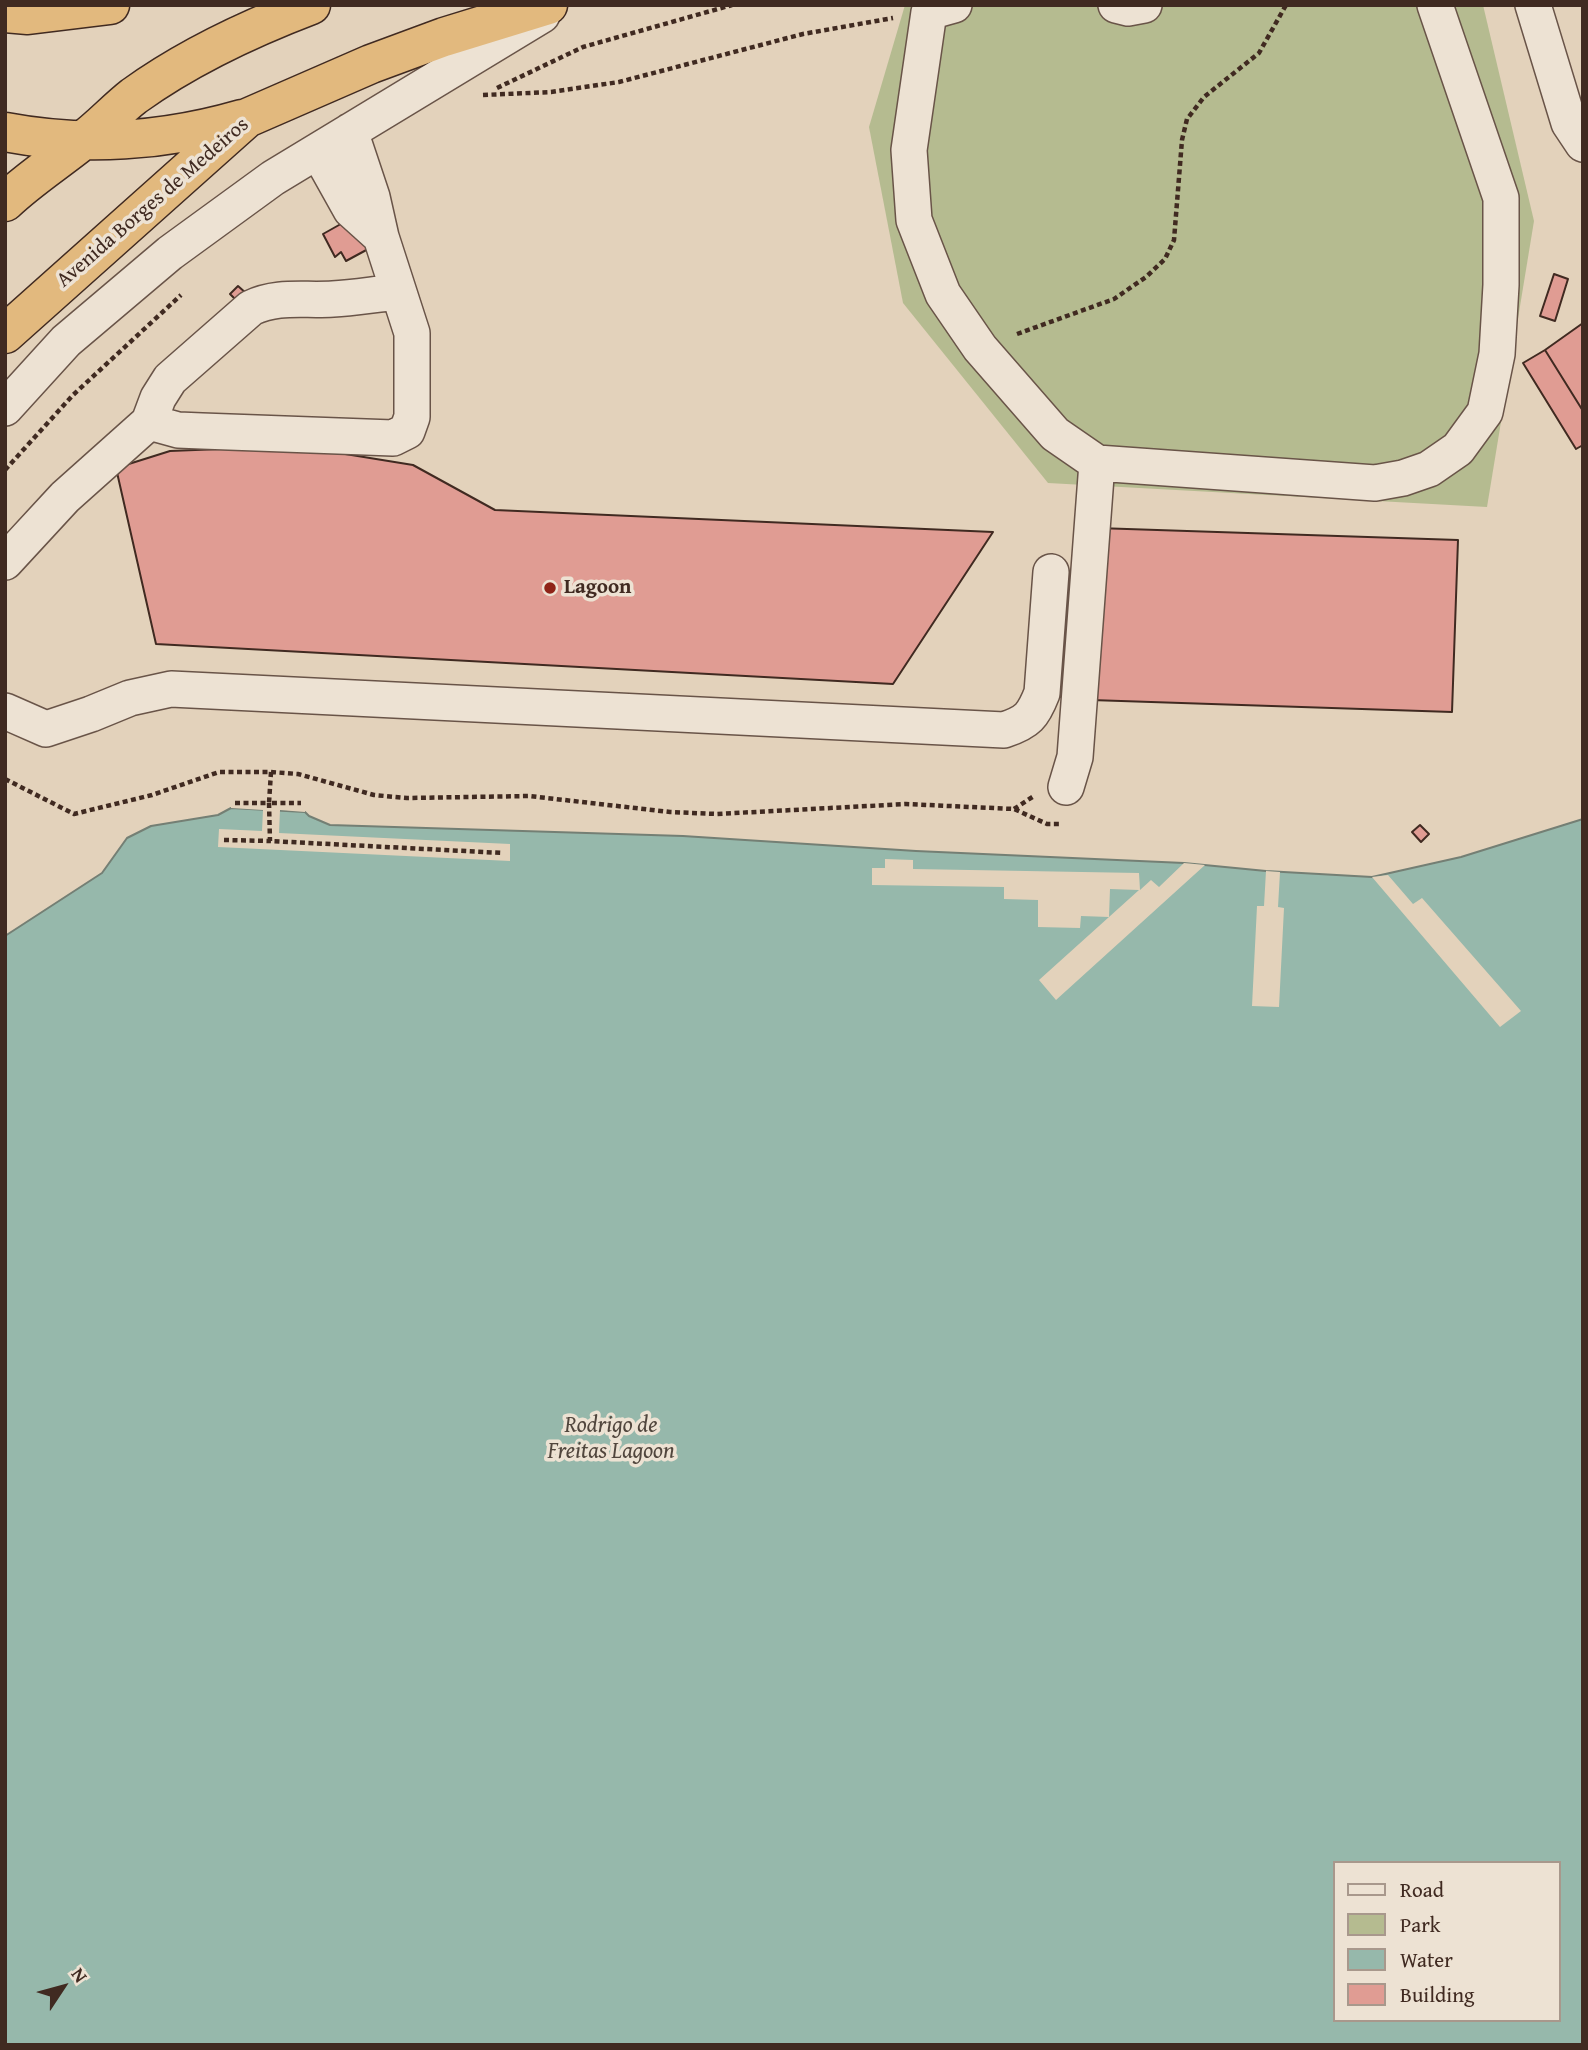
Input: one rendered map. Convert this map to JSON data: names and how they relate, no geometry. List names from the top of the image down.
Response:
{
  "streets": {
    "highway": ["Avenida Borges de Medeiros"]
  },
  "water": ["Rodrigo de Freitas Lagoon"],
  "places": ["Lagoon"],
  "legend": [
    "Road",
    "Park",
    "Water",
    "Building"
  ],
  "north": "top right"
}
